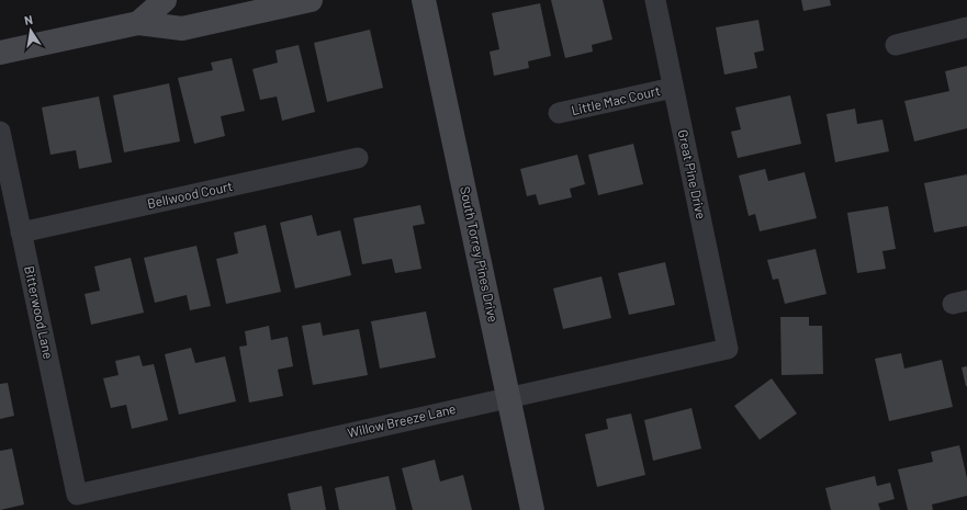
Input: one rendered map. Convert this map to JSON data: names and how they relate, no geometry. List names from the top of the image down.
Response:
{
  "streets": {
    "main road": ["South Torrey Pines Drive"],
    "street": [
      "Little Mac Court",
      "Great Pine Drive",
      "Bellwood Court",
      "Bitterwood Lane",
      "Willow Breeze Lane"
    ]
  },
  "crossings": [
    ["Little Mac Court", "Great Pine Drive"],
    ["Great Pine Drive", "Willow Breeze Lane"],
    ["Bellwood Court", "Bitterwood Lane"],
    ["South Torrey Pines Drive", "Willow Breeze Lane"],
    ["Bitterwood Lane", "Willow Breeze Lane"]
  ],
  "north": "top"
}
